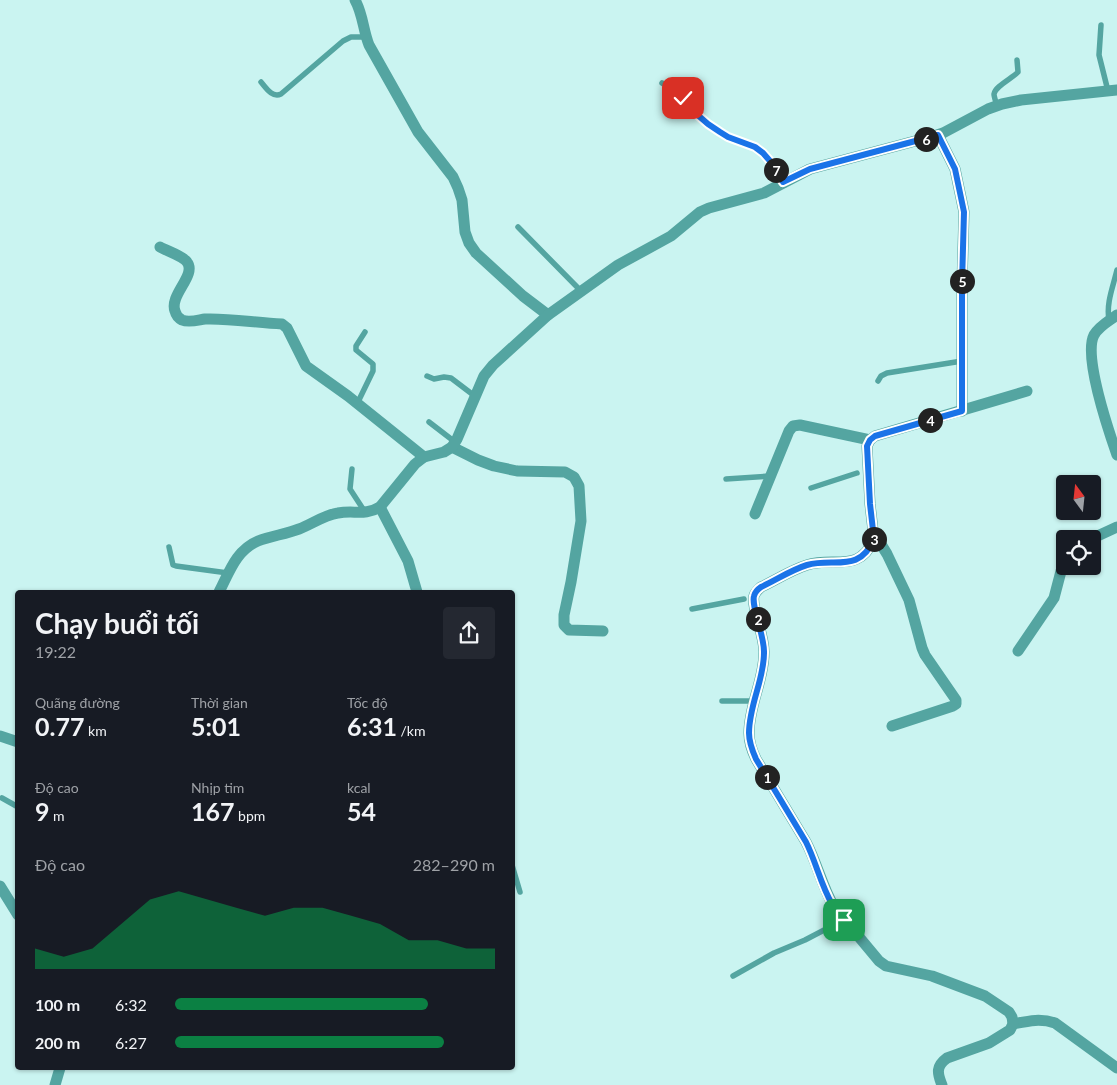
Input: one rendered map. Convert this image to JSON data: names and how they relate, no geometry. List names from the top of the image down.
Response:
{
  "north": "top",
  "page": {
    "pins": [
      "6",
      "7",
      "5",
      "4",
      "3",
      "2",
      "1"
    ],
    "heading": ["Chạy buổi tối", "19:22"],
    "stats": [
      ["Quãng đường", "0.77 km"],
      ["Thời gian", "5:01"],
      ["Tốc độ", "6:31 /km"],
      ["Độ cao", "9 m"],
      ["Nhịp tim", "167 bpm"],
      ["kcal", "54"]
    ],
    "chart": ["Độ cao", "282–290 m"],
    "list": [
      {
        "name": "100 m",
        "note": "6:32"
      },
      {
        "name": "200 m",
        "note": "6:27"
      }
    ]
  }
}
